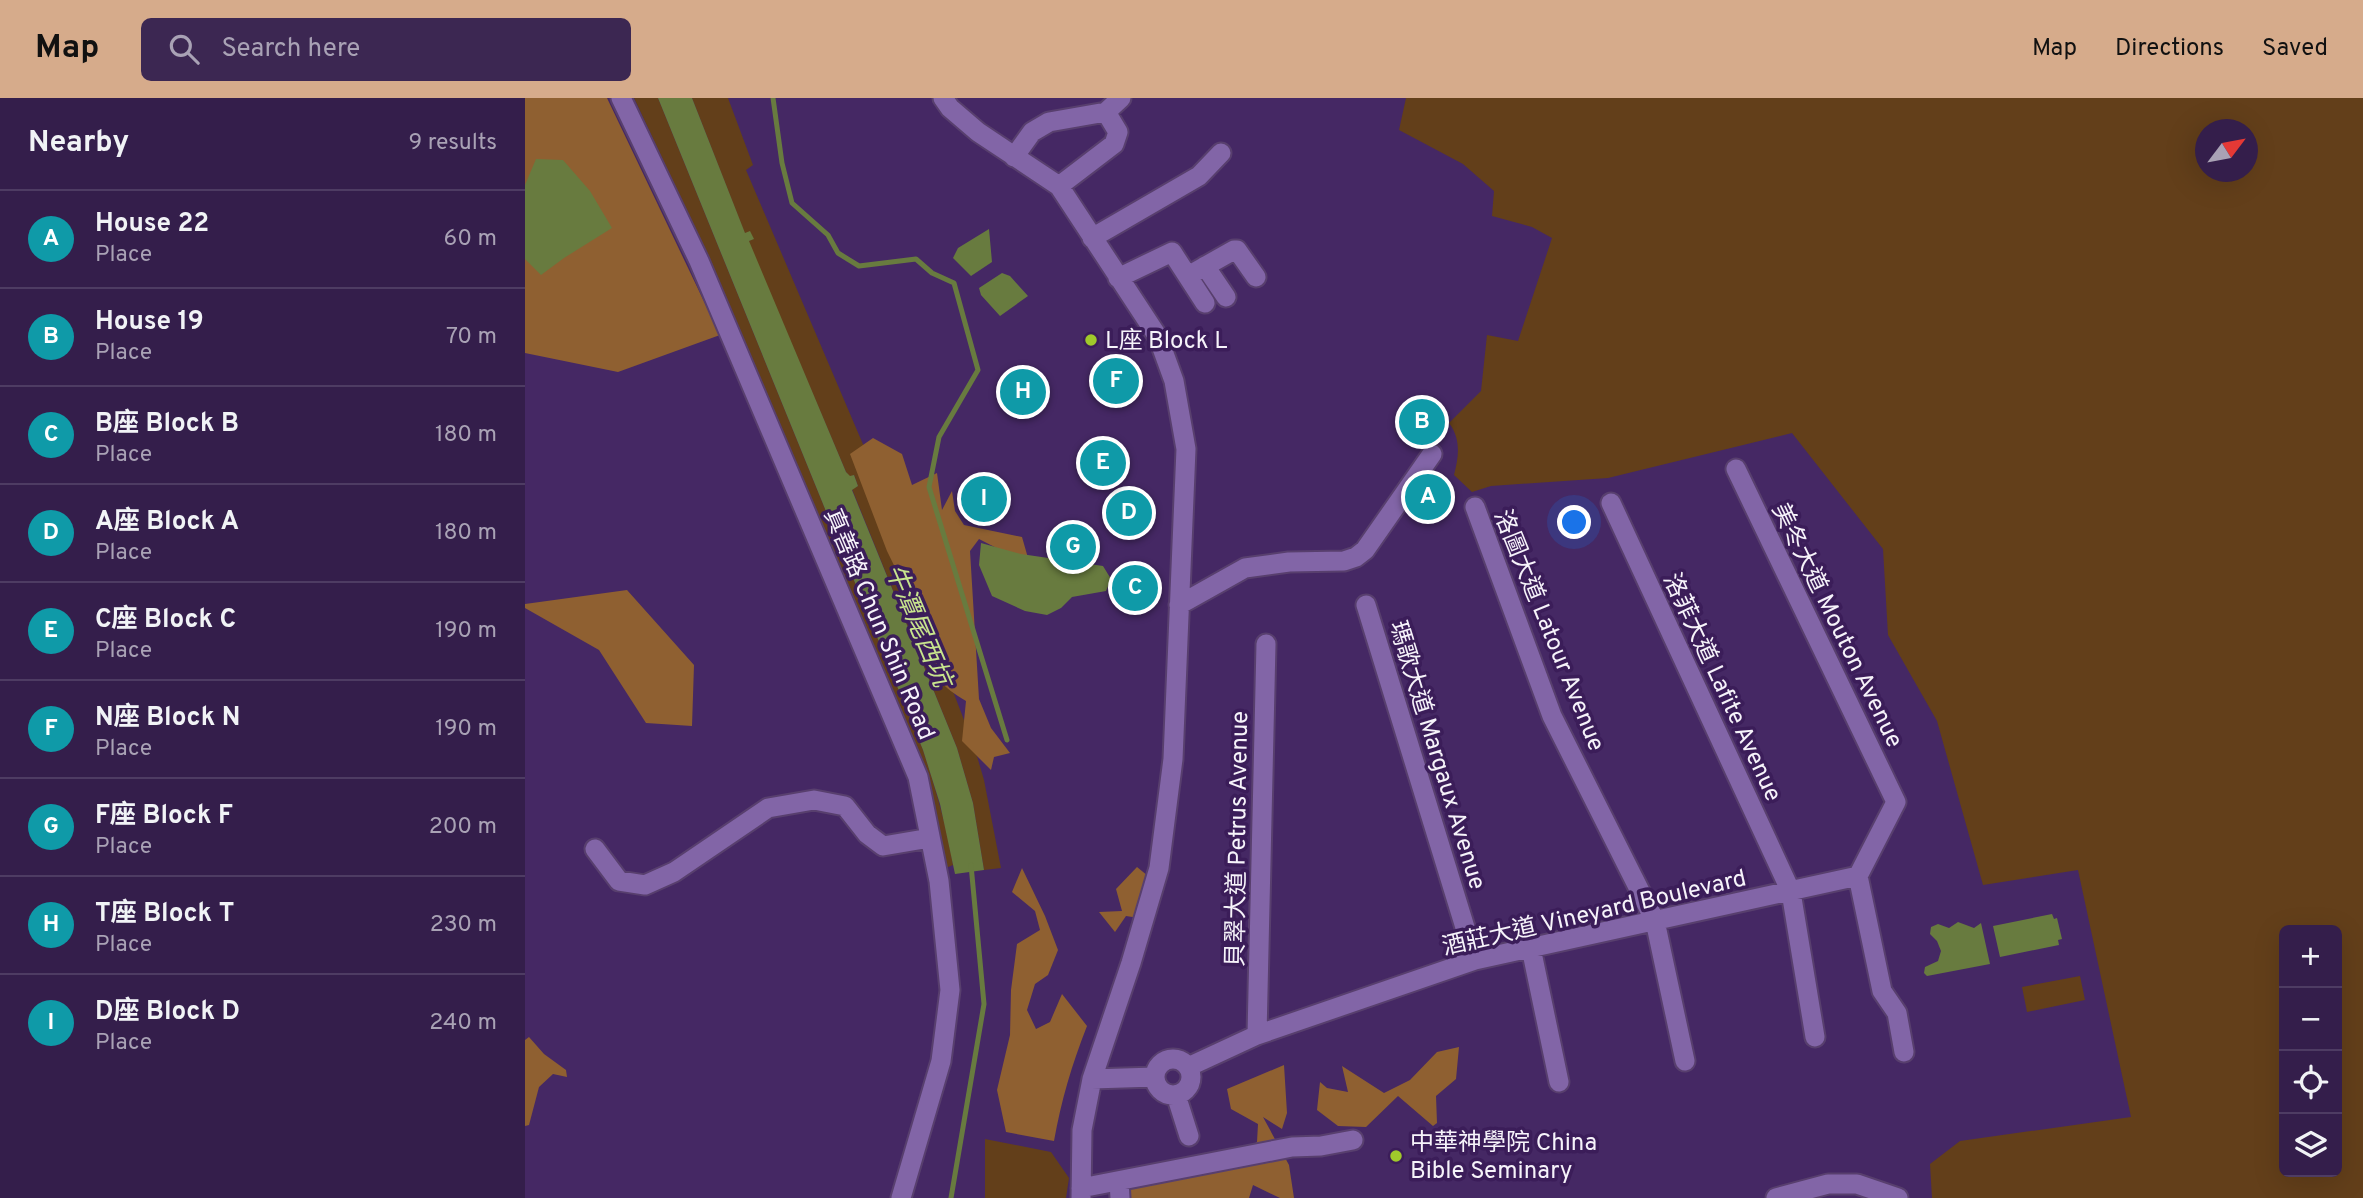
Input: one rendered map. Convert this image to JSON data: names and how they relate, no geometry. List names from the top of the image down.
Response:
{
  "streets": {
    "street": [
      "真善路 Chun Shin Road",
      "美冬大道 Mouton Avenue",
      "洛圖大道 Latour Avenue",
      "洛菲大道 Lafite Avenue",
      "瑪歌大道 Margaux Avenue",
      "貝翠大道 Petrus Avenue",
      "酒莊大道 Vineyard Boulevard"
    ]
  },
  "crossings": [
    ["美冬大道 Mouton Avenue", "酒莊大道 Vineyard Boulevard"],
    ["洛圖大道 Latour Avenue", "酒莊大道 Vineyard Boulevard"],
    ["洛菲大道 Lafite Avenue", "酒莊大道 Vineyard Boulevard"],
    ["瑪歌大道 Margaux Avenue", "酒莊大道 Vineyard Boulevard"],
    ["貝翠大道 Petrus Avenue", "酒莊大道 Vineyard Boulevard"]
  ],
  "water": ["牛潭尾西坑"],
  "places": ["L座 Block L", "中華神學院 China Bible Seminary"],
  "north": "top right",
  "page": {
    "header": "Map",
    "search": "Search here",
    "nav": ["Map", "Directions", "Saved"],
    "heading": ["Nearby", "9 results"],
    "list": [
      {
        "mark": "A",
        "name": "House 22",
        "note": "Place",
        "value": "60 m"
      },
      {
        "mark": "B",
        "name": "House 19",
        "note": "Place",
        "value": "70 m"
      },
      {
        "mark": "C",
        "name": "B座 Block B",
        "note": "Place",
        "value": "180 m"
      },
      {
        "mark": "D",
        "name": "A座 Block A",
        "note": "Place",
        "value": "180 m"
      },
      {
        "mark": "E",
        "name": "C座 Block C",
        "note": "Place",
        "value": "190 m"
      },
      {
        "mark": "F",
        "name": "N座 Block N",
        "note": "Place",
        "value": "190 m"
      },
      {
        "mark": "G",
        "name": "F座 Block F",
        "note": "Place",
        "value": "200 m"
      },
      {
        "mark": "H",
        "name": "T座 Block T",
        "note": "Place",
        "value": "230 m"
      },
      {
        "mark": "I",
        "name": "D座 Block D",
        "note": "Place",
        "value": "240 m"
      }
    ],
    "pins": [
      "F",
      "H",
      "B",
      "E",
      "A",
      "I",
      "D",
      "G",
      "C"
    ],
    "map_buttons": ["+", "−"]
  }
}
